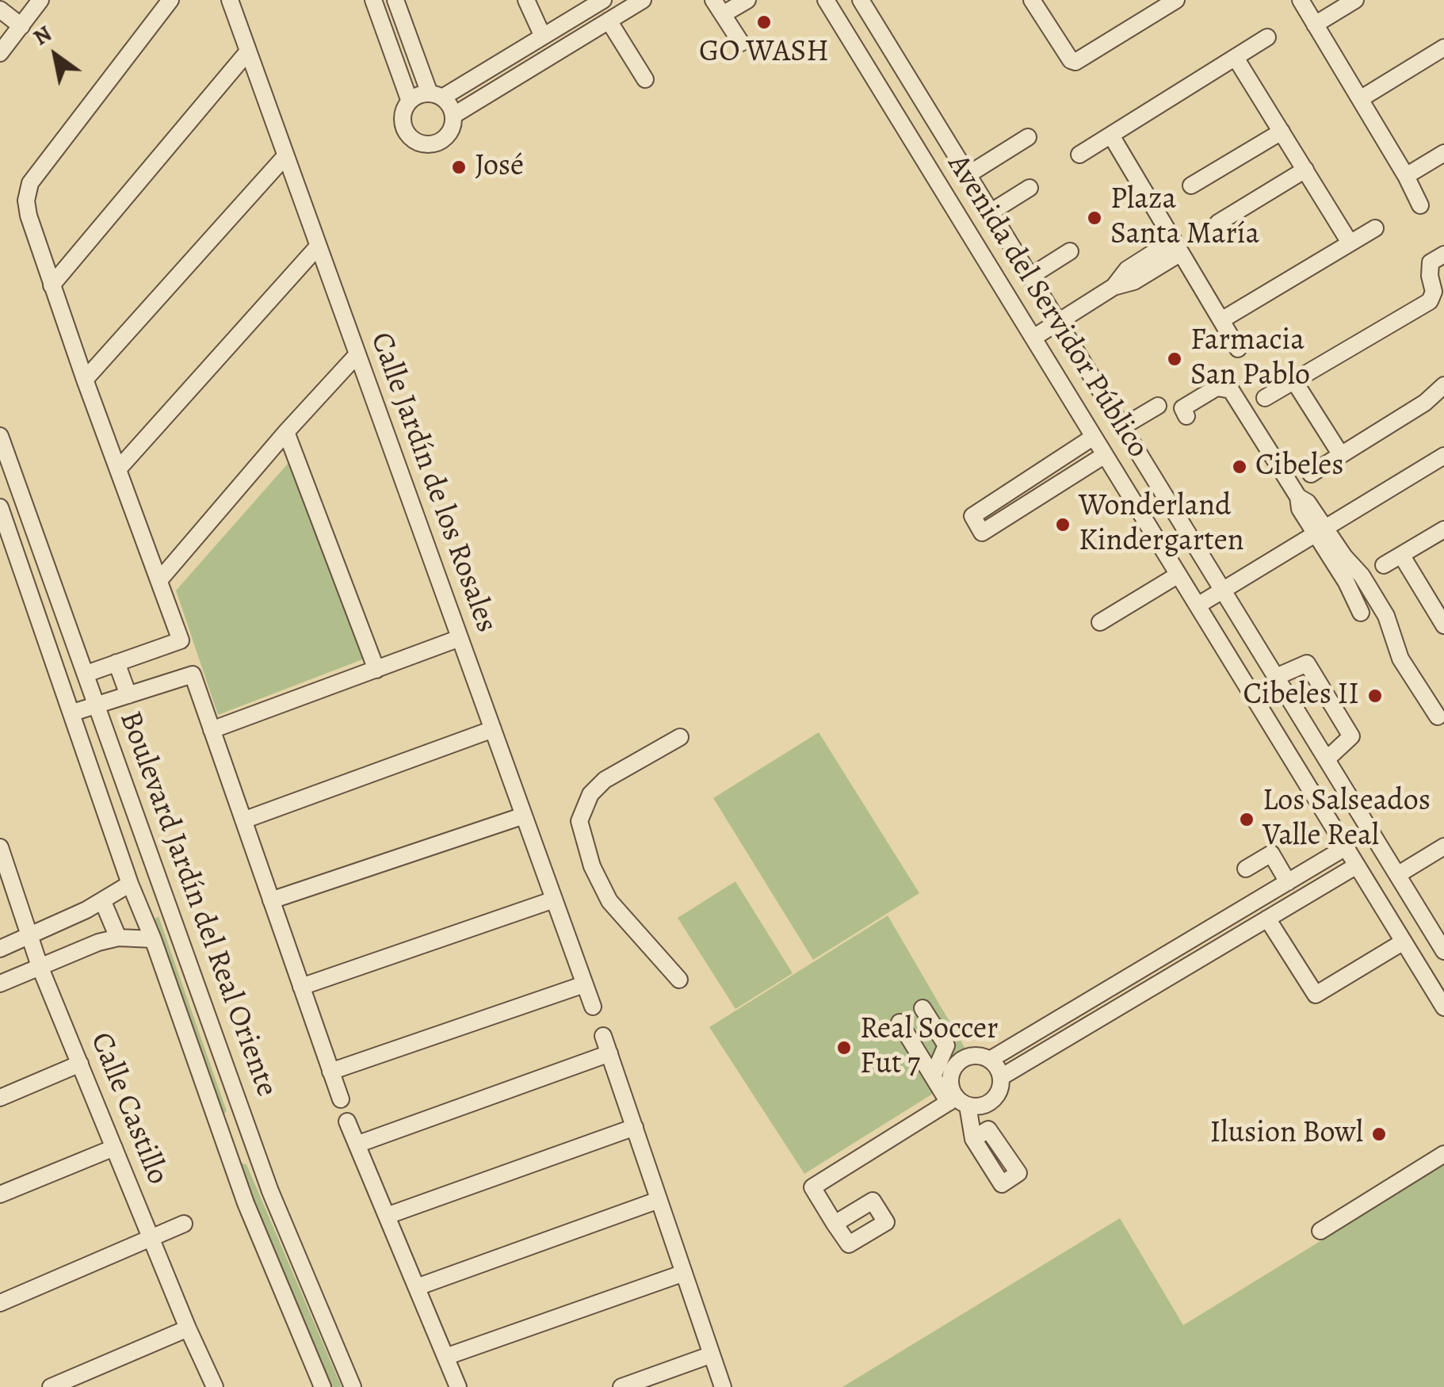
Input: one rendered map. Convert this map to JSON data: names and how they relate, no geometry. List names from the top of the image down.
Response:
{
  "streets": {
    "street": [
      "Avenida del Servidor Público",
      "Calle Jardín de los Rosales",
      "Boulevard Jardín del Real Oriente",
      "Calle Castillo"
    ]
  },
  "places": [
    "GO WASH",
    "José",
    "Plaza Santa María",
    "Farmacia San Pablo",
    "Cibeles",
    "Wonderland Kindergarten",
    "Cibeles II",
    "Los Salseados Valle Real",
    "Real Soccer Fut 7",
    "Ilusion Bowl"
  ],
  "north": "top left"
}
